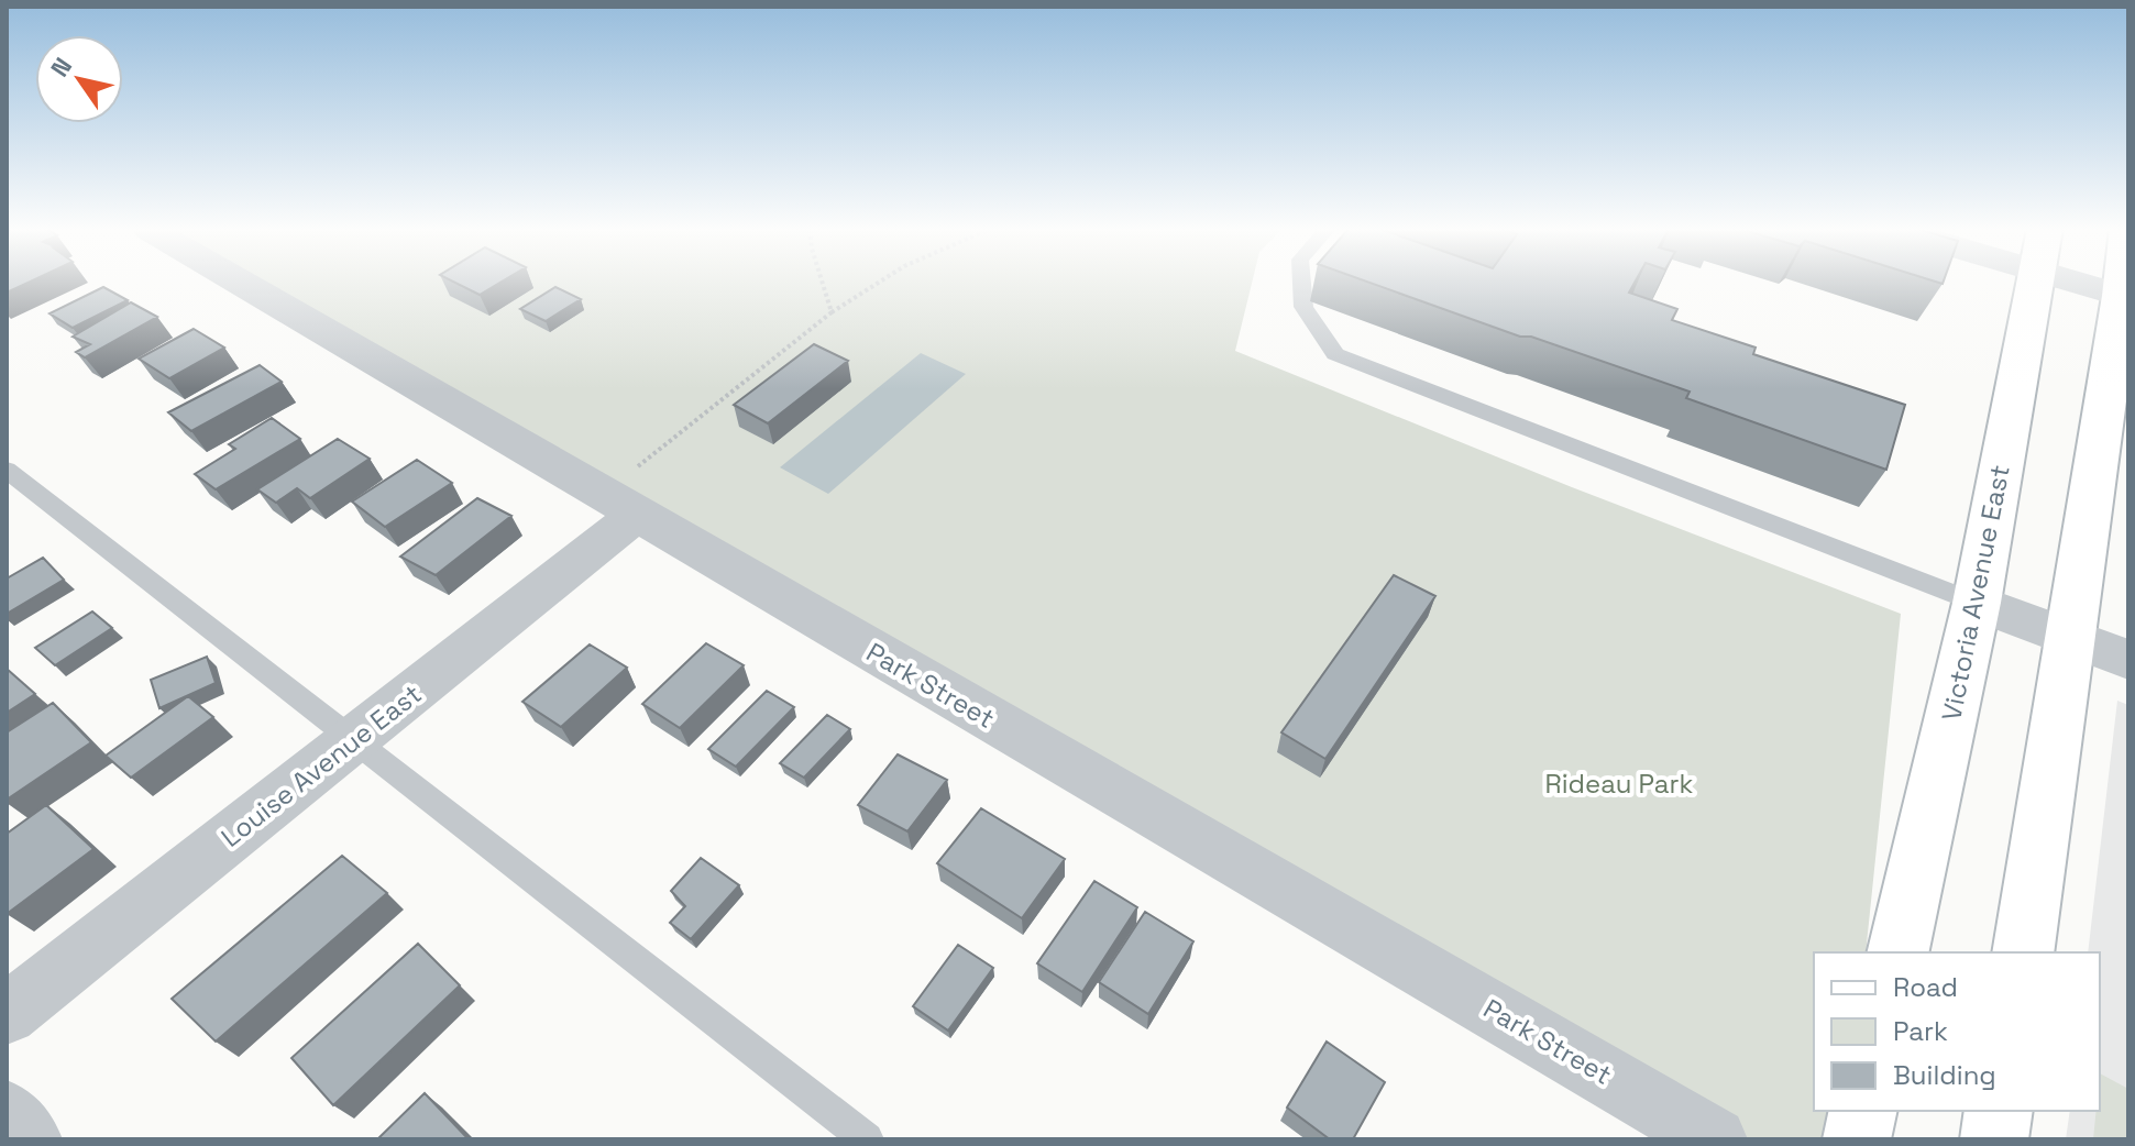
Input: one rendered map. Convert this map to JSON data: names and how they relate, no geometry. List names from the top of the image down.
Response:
{
  "streets": {
    "main road": ["Victoria Avenue East"],
    "street": ["Park Street", "Louise Avenue East"]
  },
  "crossings": [
    ["Park Street", "Louise Avenue East"]
  ],
  "parks": ["Rideau Park"],
  "legend": ["Road", "Park", "Building"],
  "north": "top left"
}
